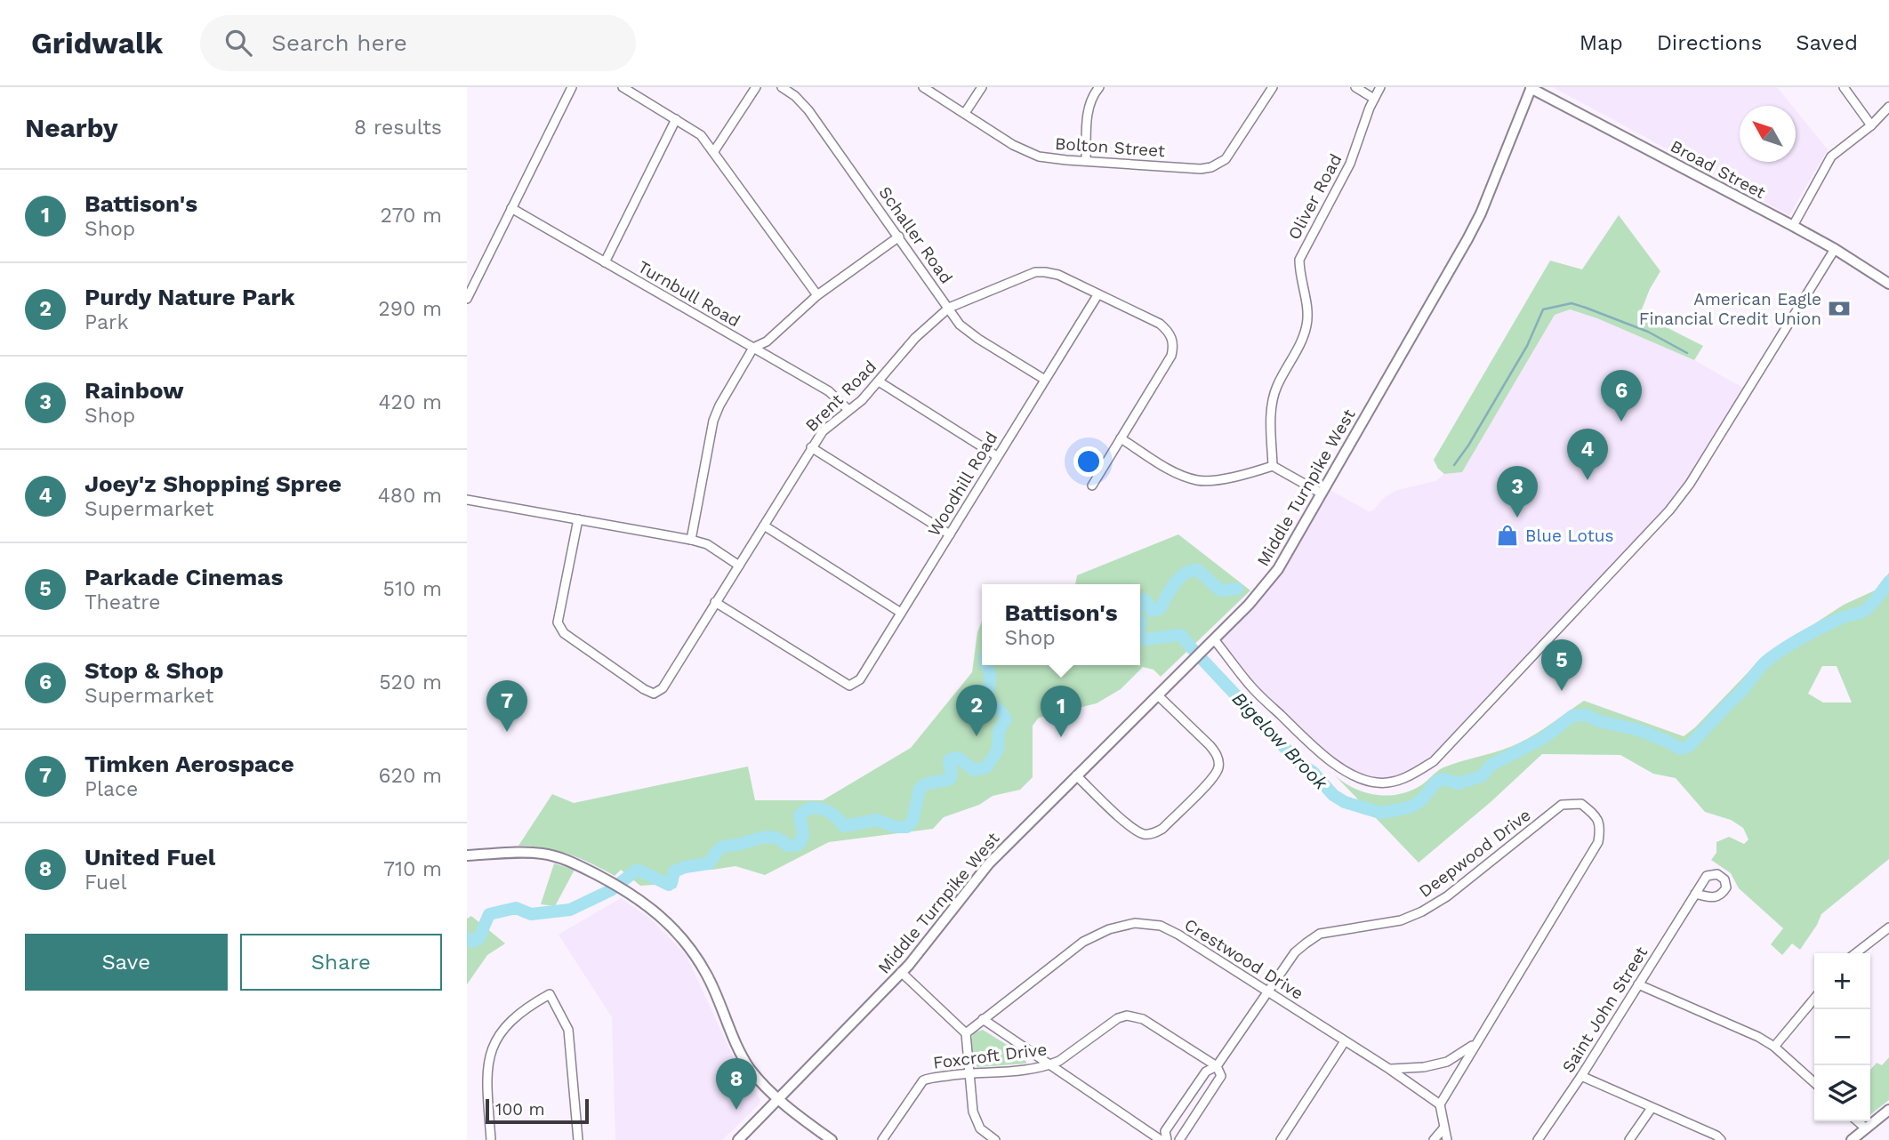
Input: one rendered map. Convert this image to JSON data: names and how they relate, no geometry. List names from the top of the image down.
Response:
{
  "streets": {
    "main road": ["Broad Street", "Middle Turnpike West"],
    "street": [
      "Bolton Street",
      "Oliver Road",
      "Schaller Road",
      "Turnbull Road",
      "Brent Road",
      "Woodhill Road",
      "Deepwood Drive",
      "Crestwood Drive",
      "Saint John Street",
      "Foxcroft Drive"
    ]
  },
  "crossings": [
    ["Broad Street", "Middle Turnpike West"],
    ["Schaller Road", "Brent Road"],
    ["Schaller Road", "Woodhill Road"],
    ["Turnbull Road", "Brent Road"],
    ["Brent Road", "Woodhill Road"],
    ["Deepwood Drive", "Crestwood Drive"],
    ["Deepwood Drive", "Foxcroft Drive"]
  ],
  "water": ["Bigelow Brook"],
  "places": {
    "bank": ["American Eagle Financial Credit Union"],
    "shop": ["Blue Lotus"]
  },
  "scale_bar": "100 m",
  "north": "top left",
  "page": {
    "header": "Gridwalk",
    "search": "Search here",
    "nav": ["Map", "Directions", "Saved"],
    "heading": ["Nearby", "8 results"],
    "list": [
      {
        "mark": "1",
        "name": "Battison's",
        "note": "Shop",
        "value": "270 m"
      },
      {
        "mark": "2",
        "name": "Purdy Nature Park",
        "note": "Park",
        "value": "290 m"
      },
      {
        "mark": "3",
        "name": "Rainbow",
        "note": "Shop",
        "value": "420 m"
      },
      {
        "mark": "4",
        "name": "Joey'z Shopping Spree",
        "note": "Supermarket",
        "value": "480 m"
      },
      {
        "mark": "5",
        "name": "Parkade Cinemas",
        "note": "Theatre",
        "value": "510 m"
      },
      {
        "mark": "6",
        "name": "Stop & Shop",
        "note": "Supermarket",
        "value": "520 m"
      },
      {
        "mark": "7",
        "name": "Timken Aerospace",
        "note": "Place",
        "value": "620 m"
      },
      {
        "mark": "8",
        "name": "United Fuel",
        "note": "Fuel",
        "value": "710 m"
      }
    ],
    "pins": [
      "6",
      "4",
      "3",
      "5",
      "7",
      "2",
      "1",
      "8"
    ],
    "popup": ["Battison's", "Shop"],
    "buttons": ["Save", "Share"],
    "map_buttons": ["+", "−"],
    "scale": "100 m"
  }
}
